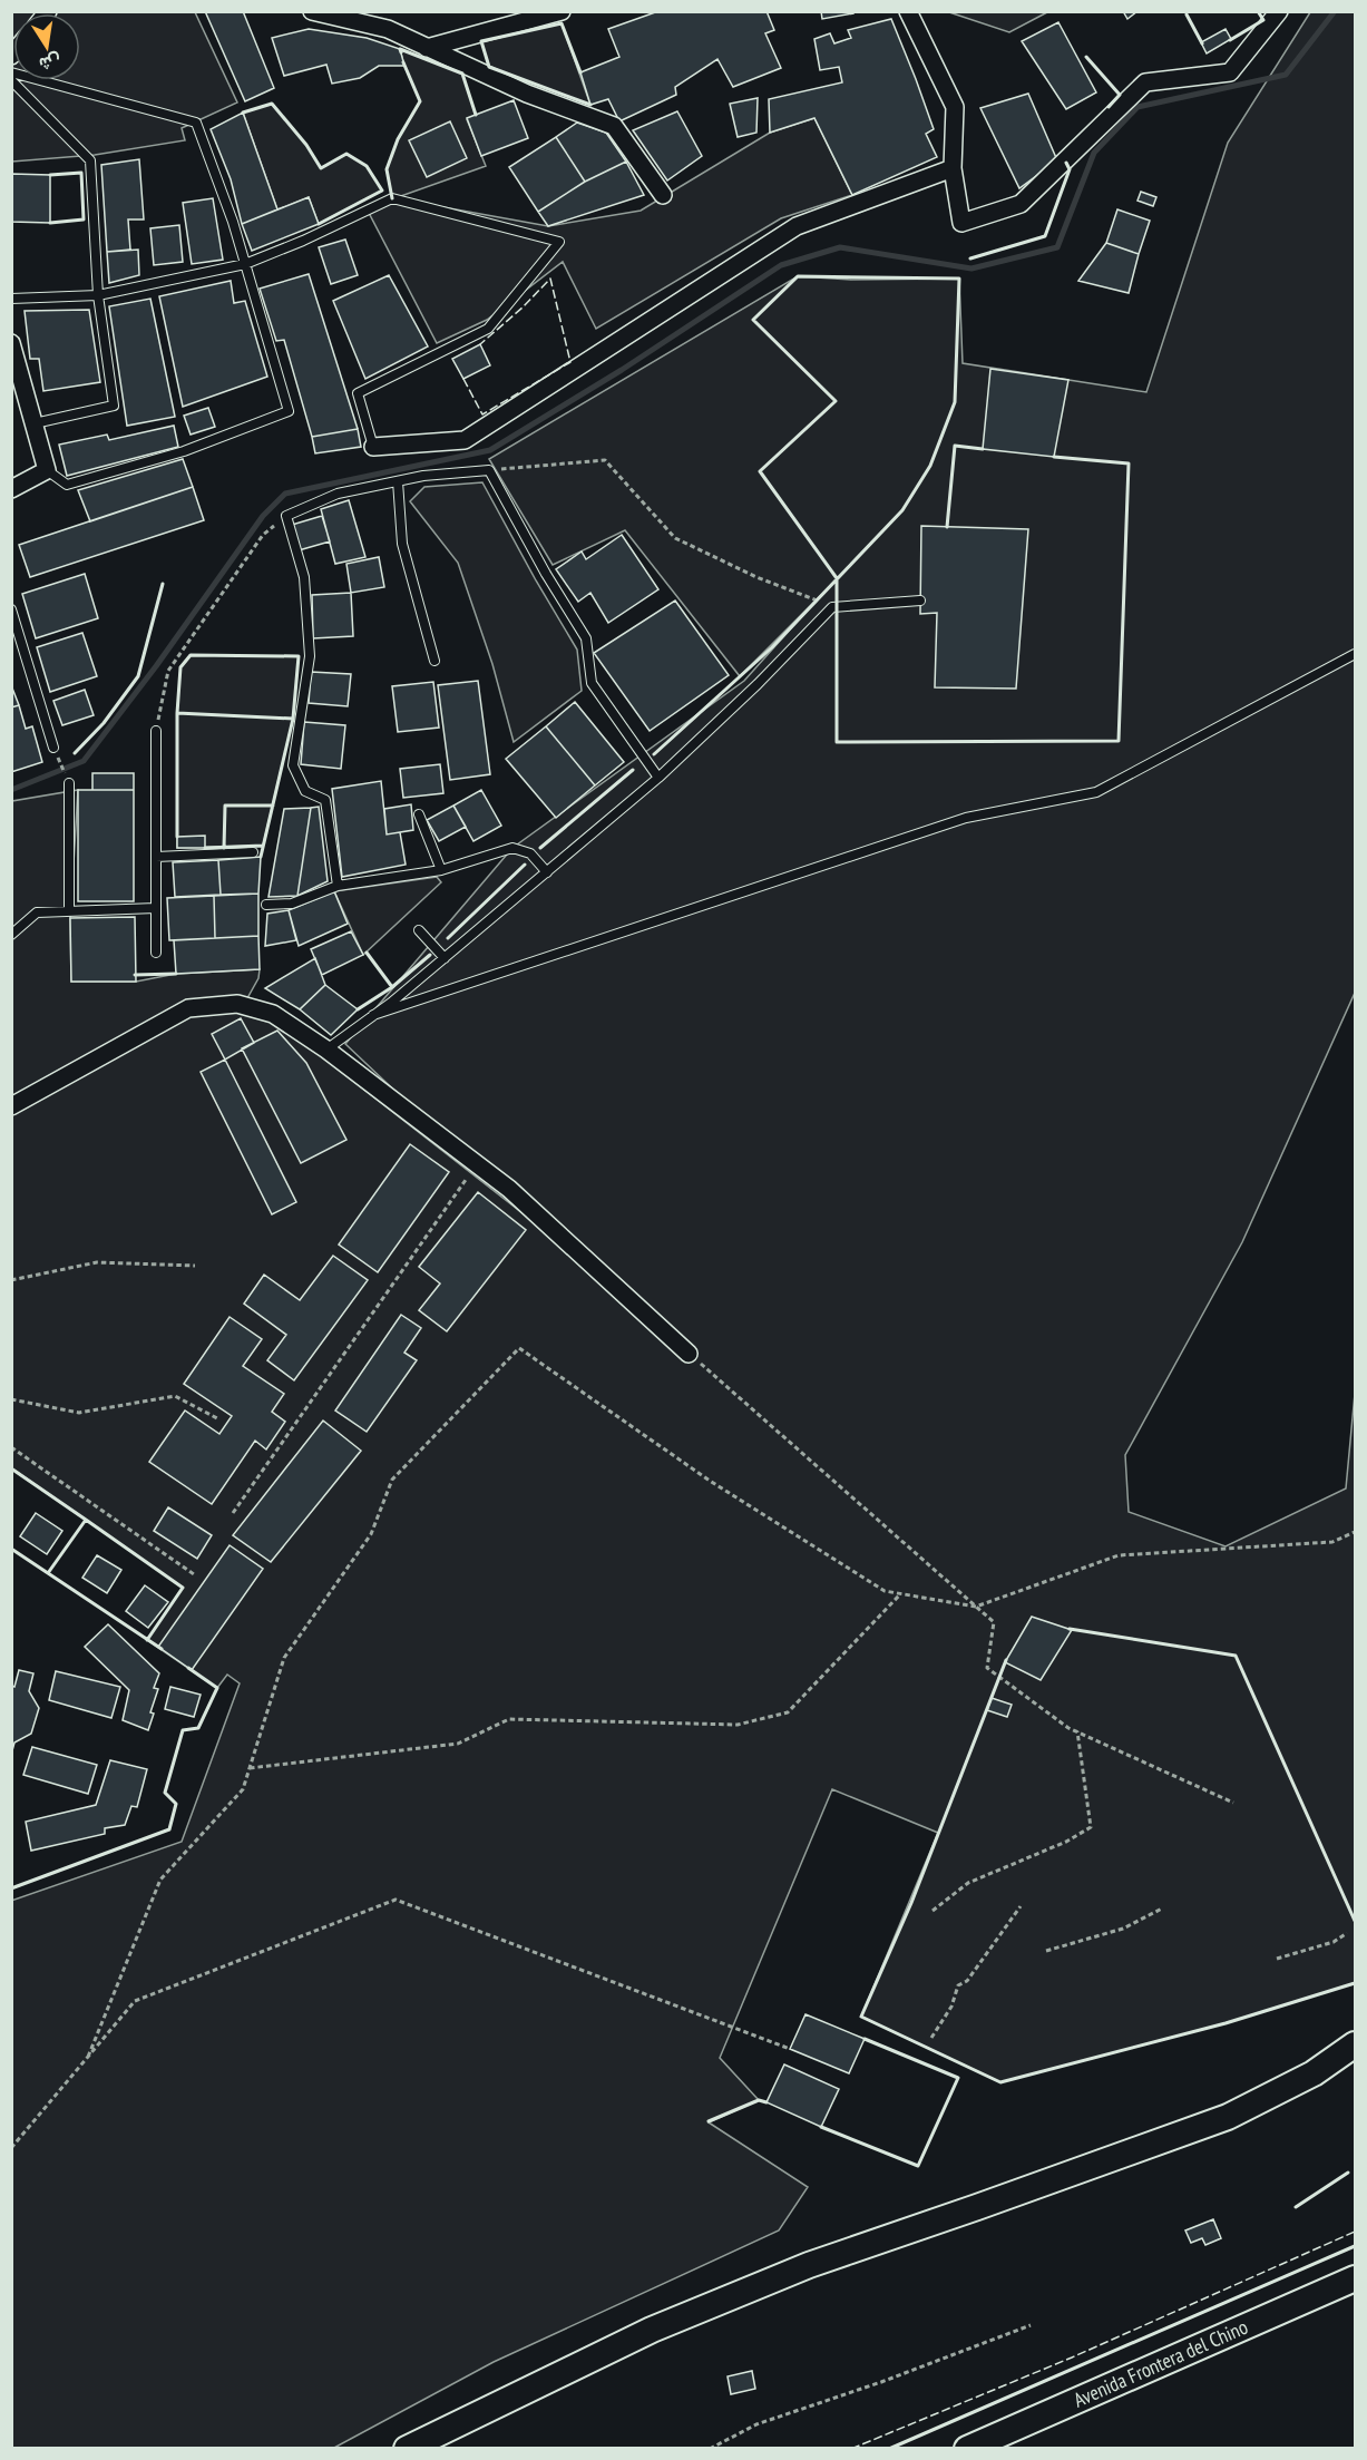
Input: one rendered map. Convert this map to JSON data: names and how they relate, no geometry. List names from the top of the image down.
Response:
{
  "streets": {
    "street": ["Avenida Frontera del Chino"]
  },
  "north": "bottom"
}
